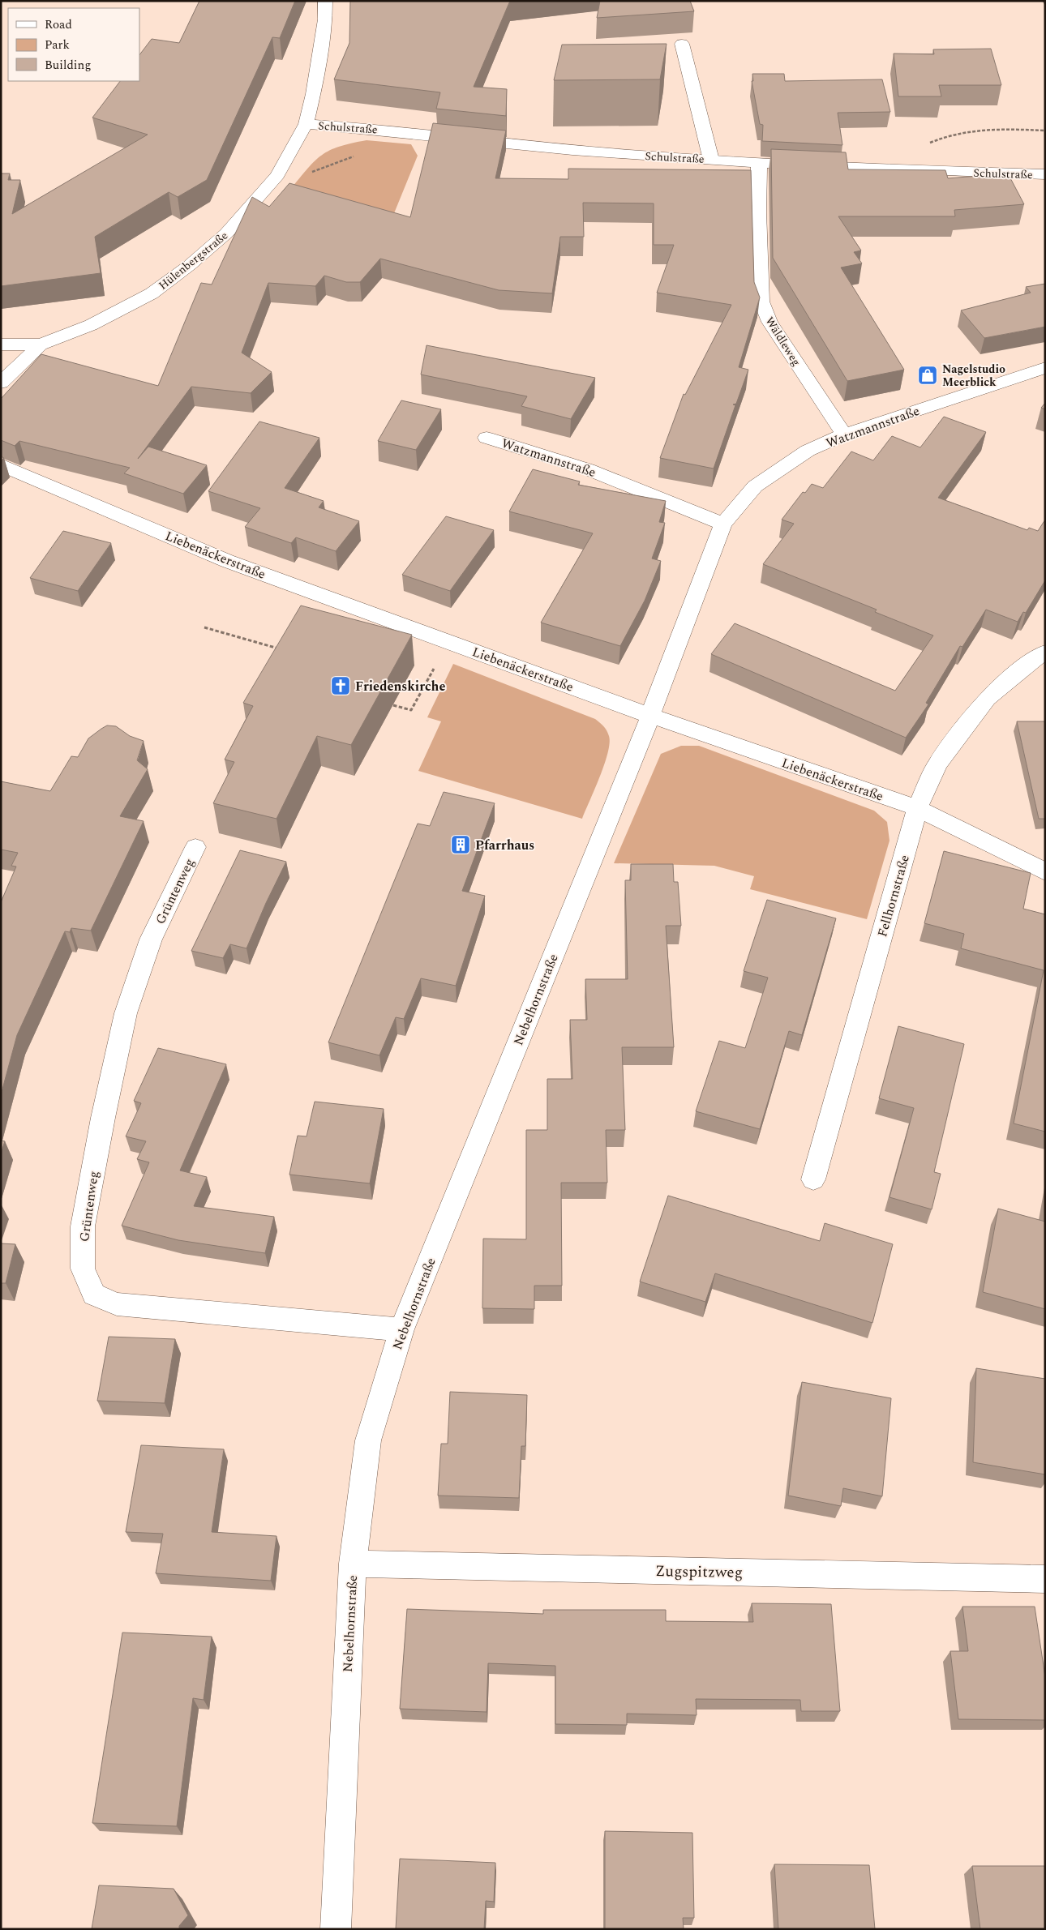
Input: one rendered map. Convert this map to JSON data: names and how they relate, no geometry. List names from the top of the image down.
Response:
{
  "streets": {
    "street": [
      "Schulstraße",
      "Hülenbergstraße",
      "Wäldleweg",
      "Watzmannstraße",
      "Liebenäckerstraße",
      "Grüntenweg",
      "Fellhornstraße",
      "Nebelhornstraße",
      "Zugspitzweg"
    ]
  },
  "crossings": [
    ["Schulstraße", "Hülenbergstraße"],
    ["Schulstraße", "Wäldleweg"],
    ["Wäldleweg", "Watzmannstraße"],
    ["Watzmannstraße", "Liebenäckerstraße"],
    ["Watzmannstraße", "Nebelhornstraße"],
    ["Liebenäckerstraße", "Fellhornstraße"],
    ["Liebenäckerstraße", "Nebelhornstraße"],
    ["Grüntenweg", "Nebelhornstraße"],
    ["Nebelhornstraße", "Zugspitzweg"]
  ],
  "places": {
    "shop": ["Nagelstudio Meerblick"],
    "church": ["Friedenskirche"],
    "building": ["Pfarrhaus"]
  },
  "legend": ["Road", "Park", "Building"]
}
